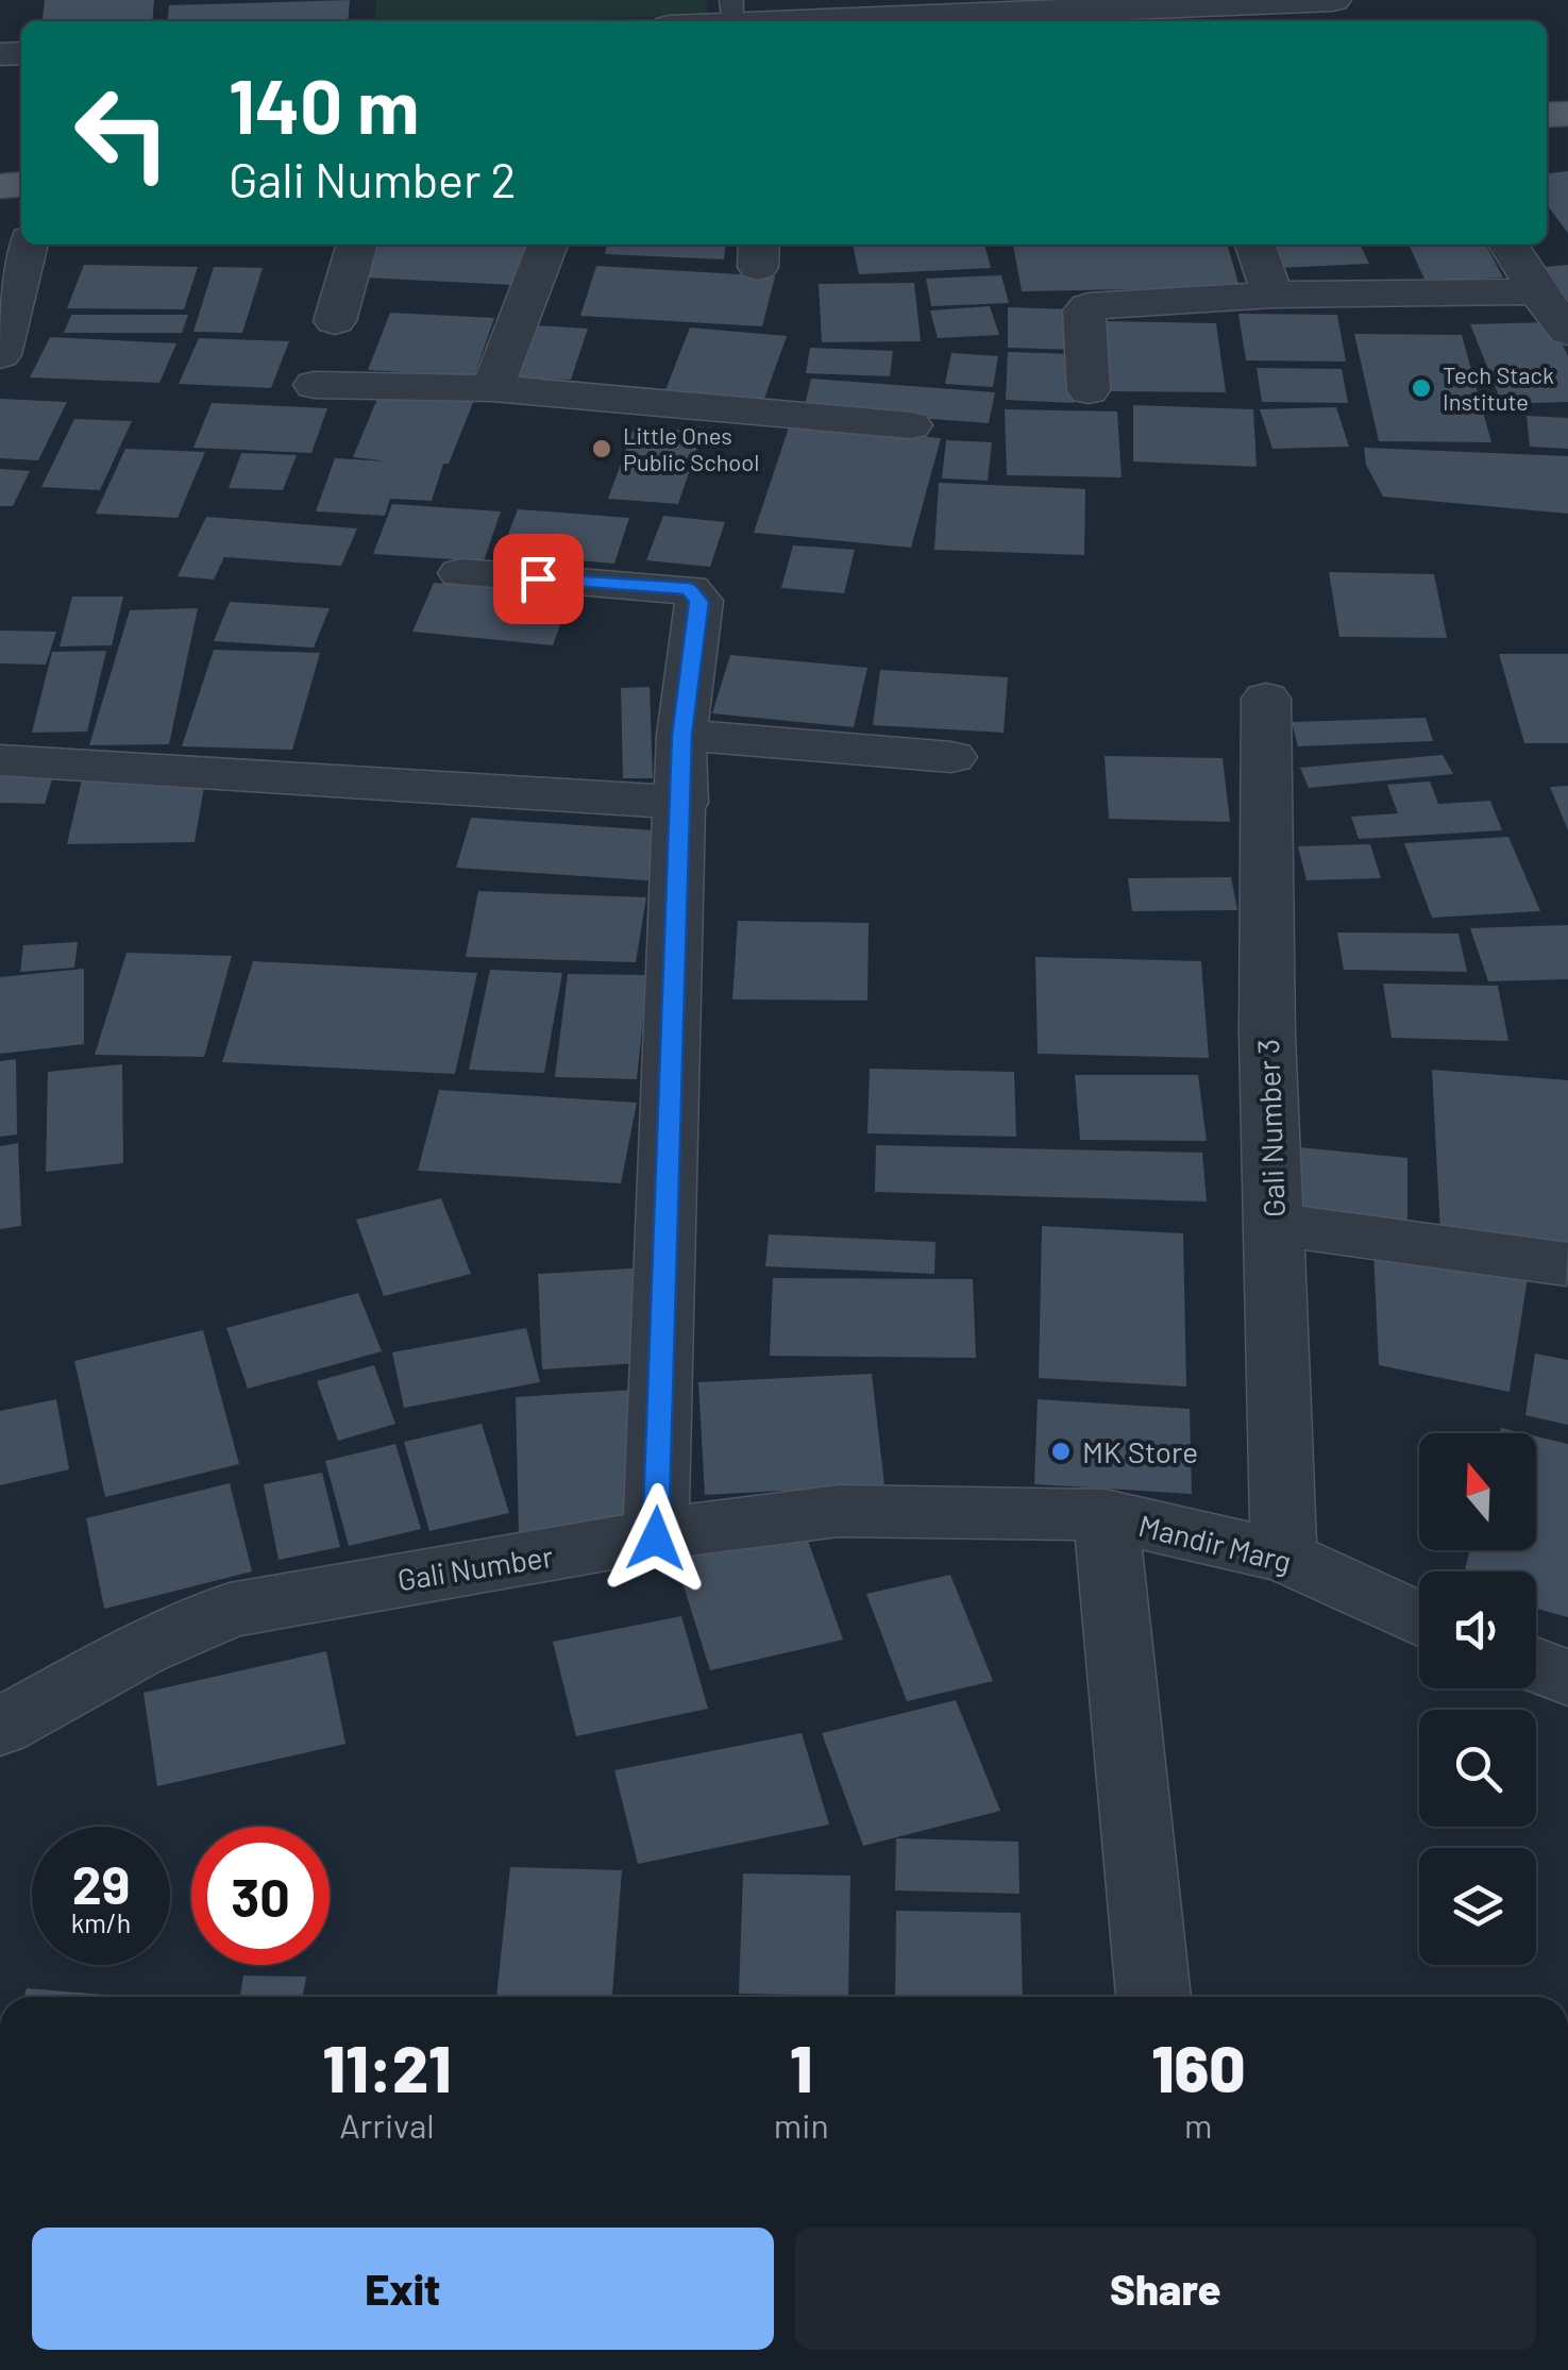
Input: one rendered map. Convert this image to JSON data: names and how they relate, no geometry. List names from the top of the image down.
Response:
{
  "streets": {
    "street": ["Gali Number 3", "Mandir Marg", "Gali Number"]
  },
  "crossings": [
    ["Gali Number 3", "Mandir Marg"],
    ["Mandir Marg", "Gali Number"]
  ],
  "places": ["Tech Stack Institute", "Little Ones Public School", "MK Store"],
  "north": "top",
  "page": {
    "turn": ["140 m", "Gali Number 2"],
    "speed": "29 km/h",
    "limit": "30",
    "eta": [
      "11:21",
      "Arrival",
      "1",
      "min",
      "160",
      "m"
    ],
    "buttons": ["Exit", "Share"]
  }
}
